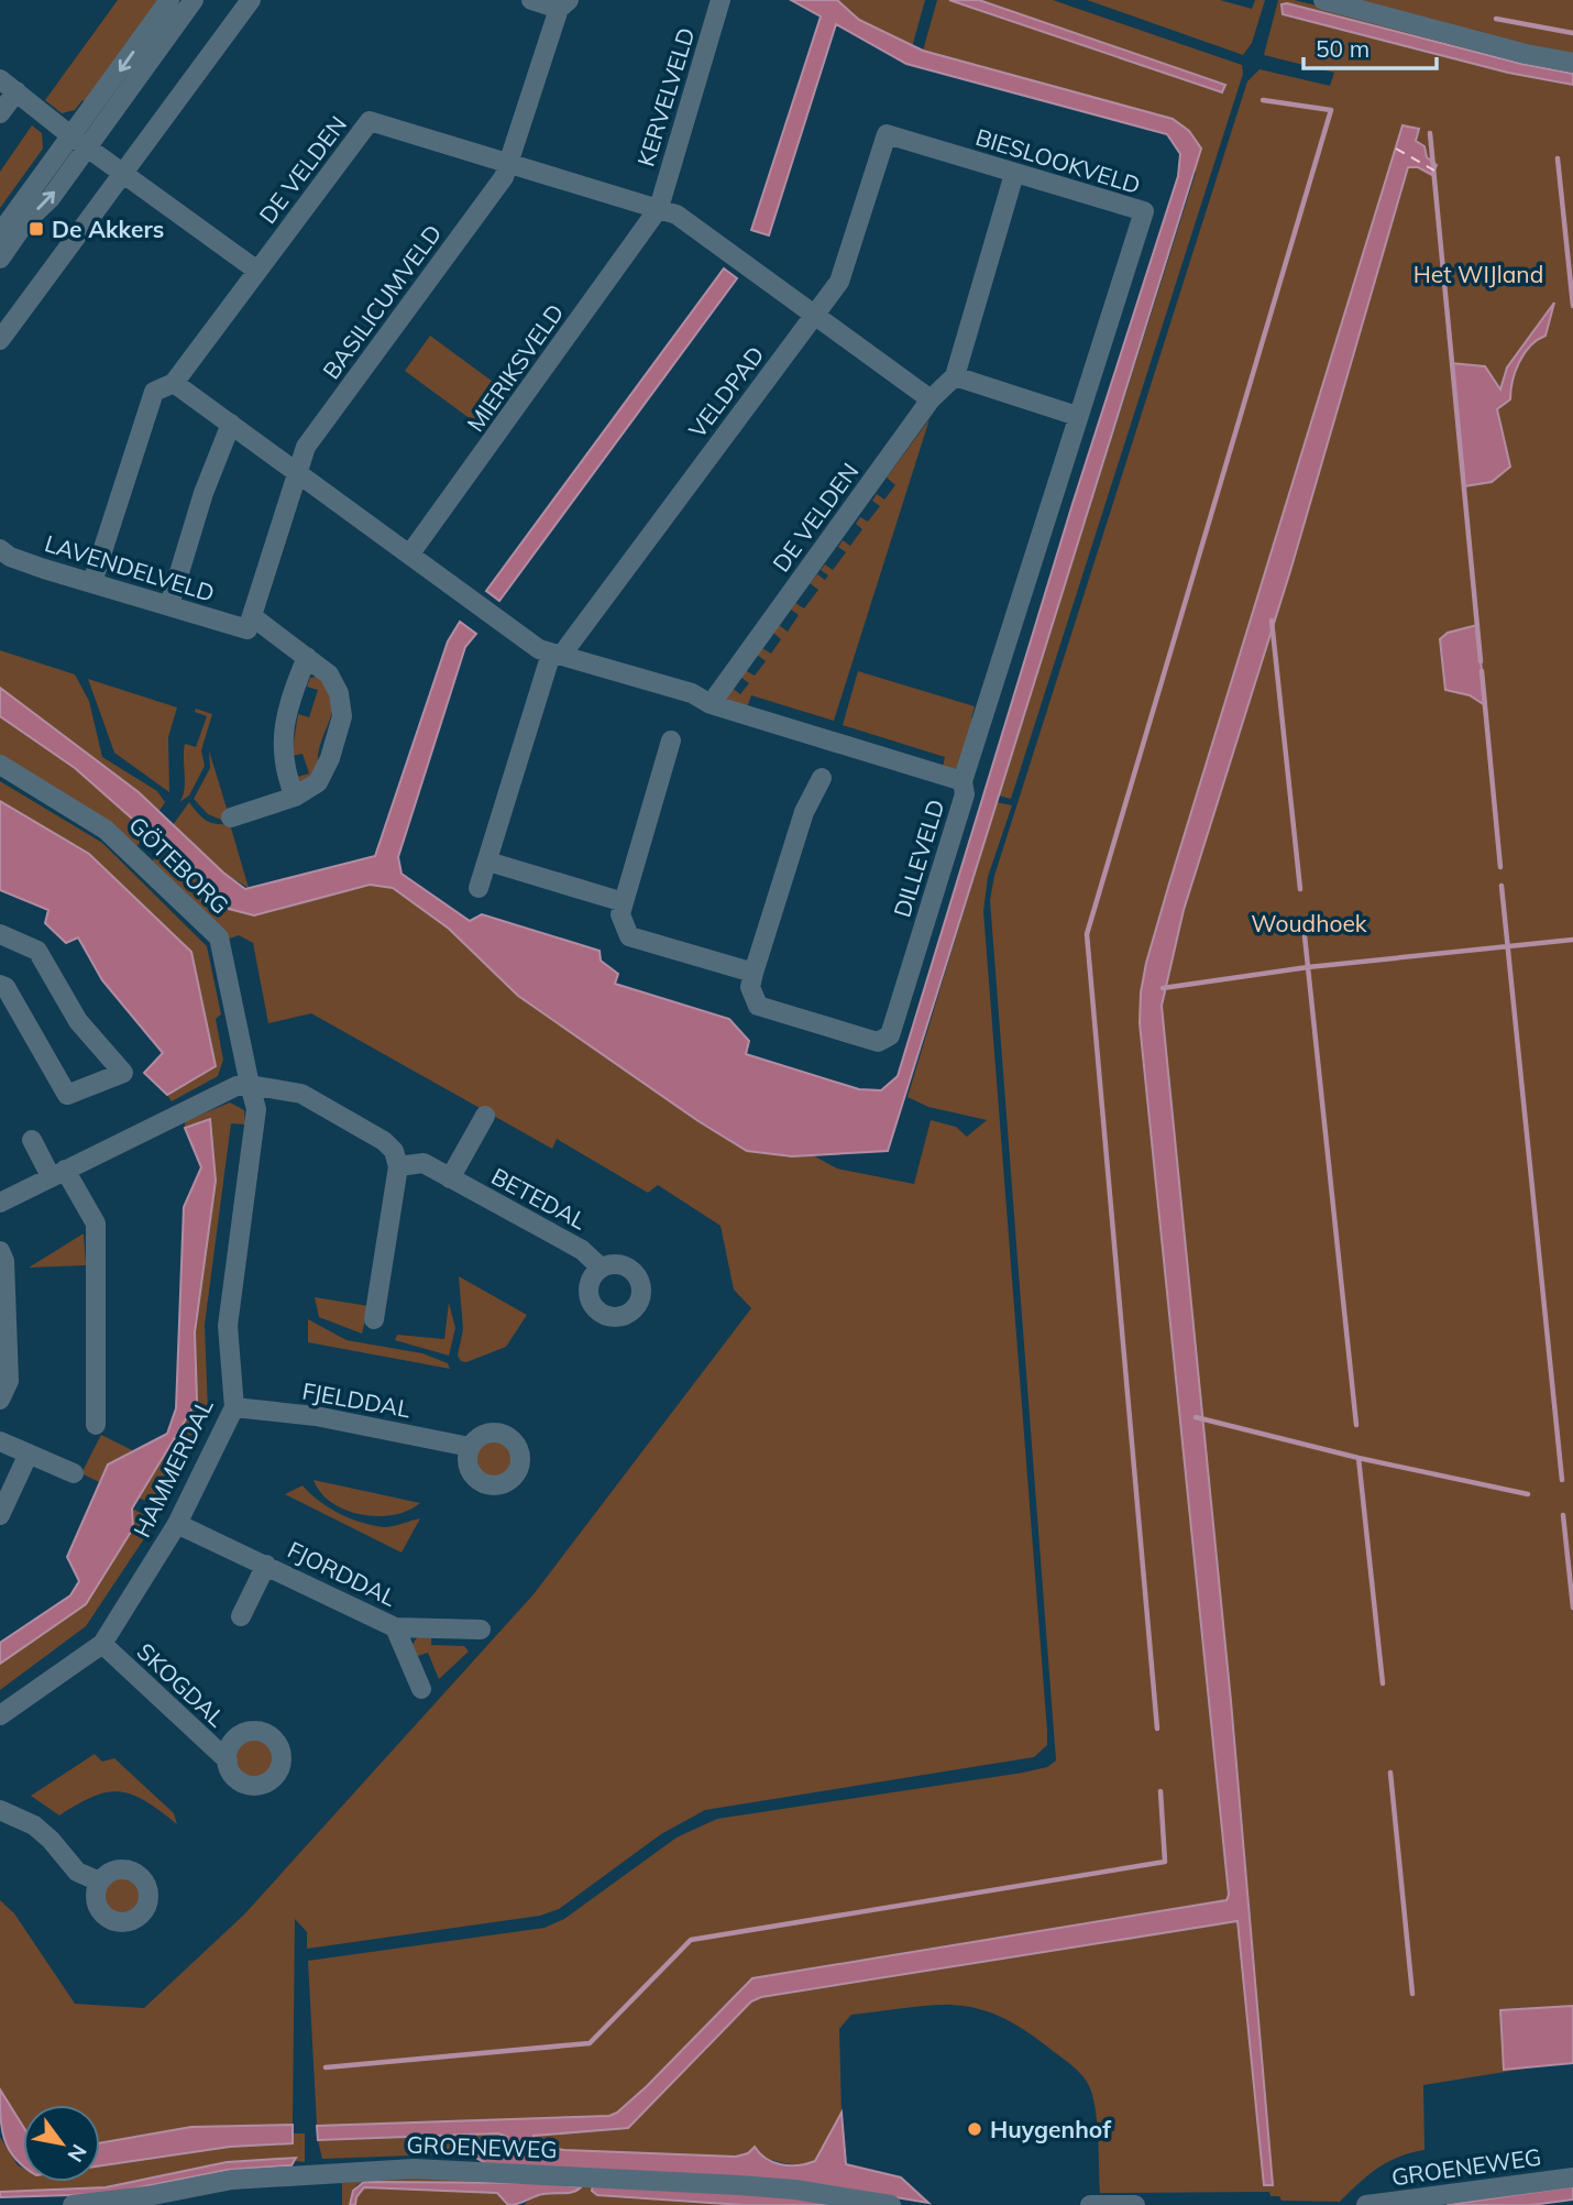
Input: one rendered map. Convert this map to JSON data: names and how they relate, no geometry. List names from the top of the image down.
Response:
{
  "streets": {
    "street": [
      "KERVELVELD",
      "BIESLOOKVELD",
      "DE VELDEN",
      "BASILICUMVELD",
      "MIERIKSVELD",
      "VELDPAD",
      "LAVENDELVELD",
      "DILLEVELD",
      "GÖTEBORG",
      "BETEDAL",
      "FJELDDAL",
      "HAMMERDAL",
      "FJORDDAL",
      "SKOGDAL",
      "GROENEWEG"
    ]
  },
  "crossings": [
    ["KERVELVELD", "DE VELDEN"],
    ["KERVELVELD", "MIERIKSVELD"],
    ["BIESLOOKVELD", "VELDPAD"],
    ["BIESLOOKVELD", "DILLEVELD"],
    ["DE VELDEN", "BASILICUMVELD"],
    ["DE VELDEN", "MIERIKSVELD"],
    ["DE VELDEN", "VELDPAD"],
    ["DE VELDEN", "LAVENDELVELD"],
    ["DE VELDEN", "DILLEVELD"],
    ["BASILICUMVELD", "LAVENDELVELD"],
    ["GÖTEBORG", "HAMMERDAL"],
    ["FJELDDAL", "HAMMERDAL"],
    ["HAMMERDAL", "FJORDDAL"],
    ["HAMMERDAL", "SKOGDAL"]
  ],
  "parks": ["Het WIJland", "Woudhoek"],
  "places": {
    "transit": ["De Akkers"],
    "other": ["Huygenhof"]
  },
  "scale_bar": "50 m",
  "north": "bottom right"
}
